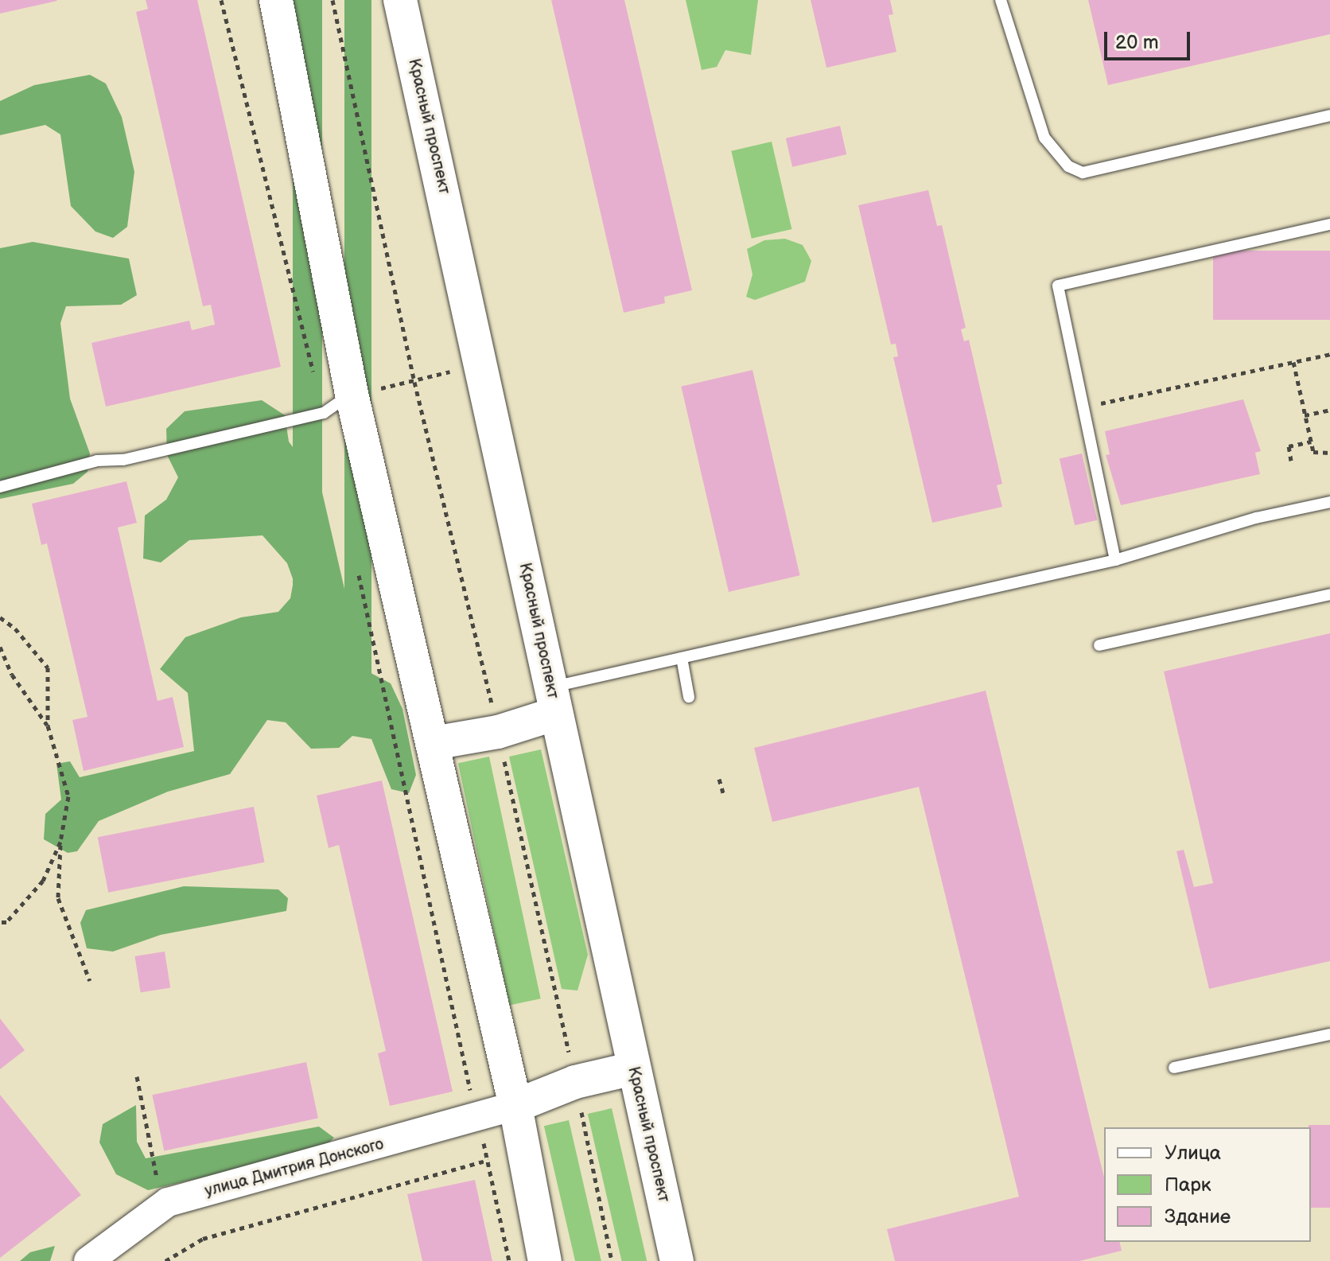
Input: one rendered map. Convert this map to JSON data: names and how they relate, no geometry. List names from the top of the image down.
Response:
{
  "streets": {
    "main road": ["Красный проспект"],
    "street": ["улица Дмитрия Донского"]
  },
  "legend": ["Улица", "Парк", "Здание"],
  "scale_bar": "20 m"
}
